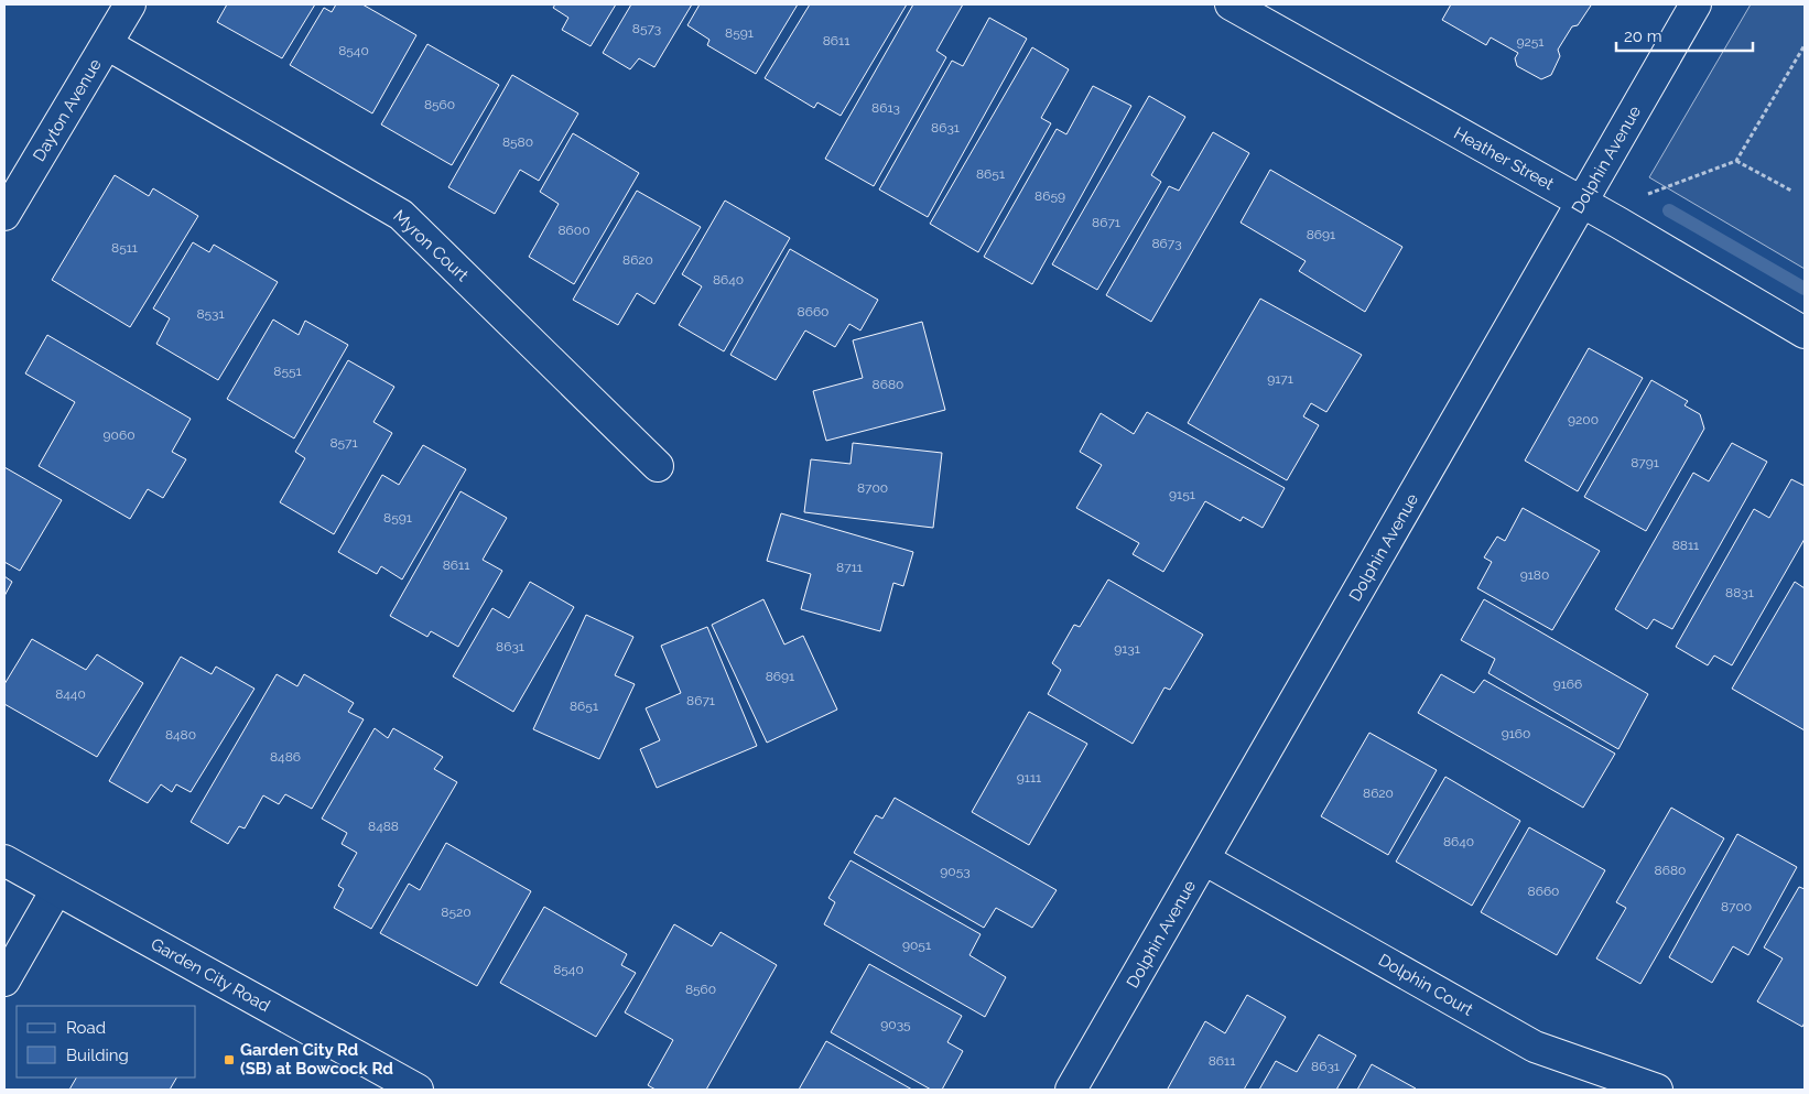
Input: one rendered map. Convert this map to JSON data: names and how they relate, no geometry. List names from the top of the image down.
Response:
{
  "streets": {
    "street": [
      "Dayton Avenue",
      "Heather Street",
      "Dolphin Avenue",
      "Myron Court",
      "Garden City Road",
      "Dolphin Court"
    ]
  },
  "crossings": [
    ["Dayton Avenue", "Myron Court"],
    ["Heather Street", "Dolphin Avenue"],
    ["Dolphin Avenue", "Dolphin Court"]
  ],
  "places": {
    "transit": ["Garden City Rd (SB) at Bowcock Rd"]
  },
  "house_numbers": [
    "8573",
    "8591",
    "8611",
    "9251",
    "8540",
    "8560",
    "8613",
    "8631",
    "8580",
    "8651",
    "8659",
    "8671",
    "8600",
    "8691",
    "8673",
    "8511",
    "8620",
    "8640",
    "8660",
    "8531",
    "8551",
    "9171",
    "8680",
    "9200",
    "9060",
    "8571",
    "8791",
    "8700",
    "9151",
    "8591",
    "8811",
    "8611",
    "8711",
    "9180",
    "8831",
    "8631",
    "9131",
    "8691",
    "9166",
    "8440",
    "8671",
    "8651",
    "9160",
    "8480",
    "8486",
    "9111",
    "8620",
    "8488",
    "8640",
    "8680",
    "9053",
    "8660",
    "8700",
    "8520",
    "9051",
    "8540",
    "8560",
    "9035",
    "8611",
    "8631"
  ],
  "legend": ["Road", "Building"],
  "scale_bar": "20 m"
}
